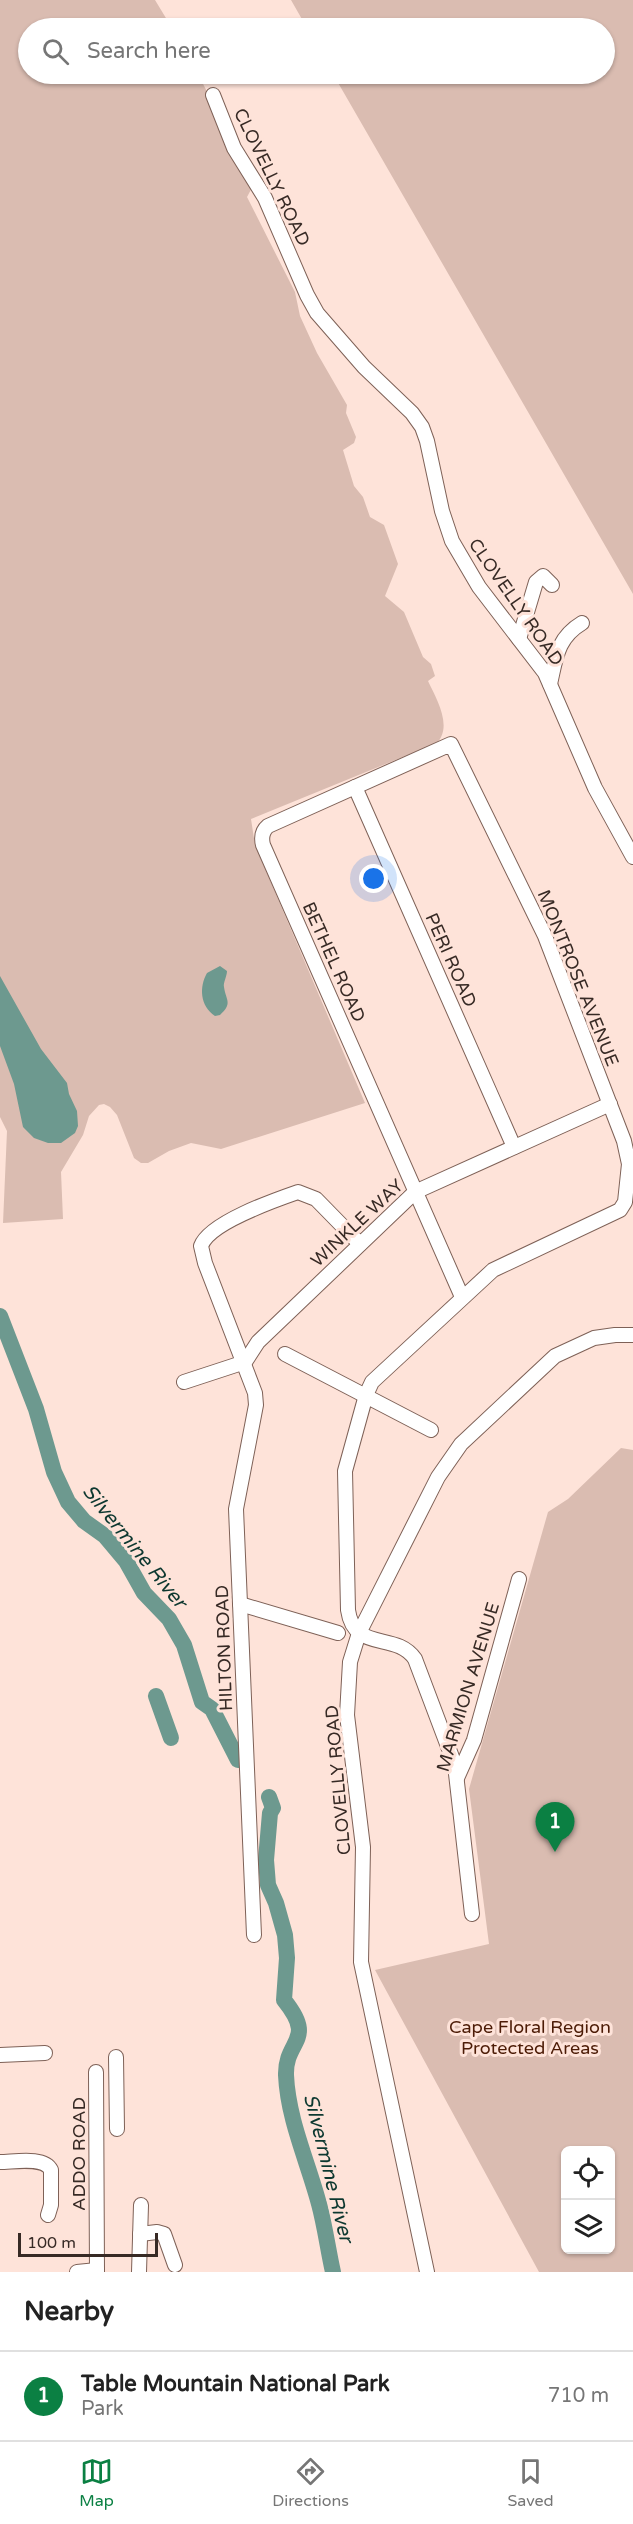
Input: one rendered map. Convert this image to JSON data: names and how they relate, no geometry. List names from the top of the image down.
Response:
{
  "streets": {
    "street": [
      "CLOVELLY ROAD",
      "PERI ROAD",
      "BETHEL ROAD",
      "MONTROSE AVENUE",
      "WINKLE WAY",
      "HILTON ROAD",
      "MARMION AVENUE",
      "ADDO ROAD"
    ]
  },
  "crossings": [
    ["CLOVELLY ROAD", "MONTROSE AVENUE"],
    ["PERI ROAD", "BETHEL ROAD"],
    ["PERI ROAD", "WINKLE WAY"],
    ["BETHEL ROAD", "MONTROSE AVENUE"],
    ["BETHEL ROAD", "WINKLE WAY"],
    ["MONTROSE AVENUE", "WINKLE WAY"],
    ["WINKLE WAY", "HILTON ROAD"]
  ],
  "water": ["Silvermine River"],
  "parks": ["Cape Floral Region Protected Areas"],
  "scale_bar": "100 m",
  "page": {
    "search": "Search here",
    "pins": "1",
    "scale": "100 m",
    "heading": "Nearby",
    "list": [
      {
        "mark": "1",
        "name": "Table Mountain National Park",
        "note": "Park",
        "value": "710 m"
      }
    ],
    "nav": ["Map", "Directions", "Saved"]
  }
}
